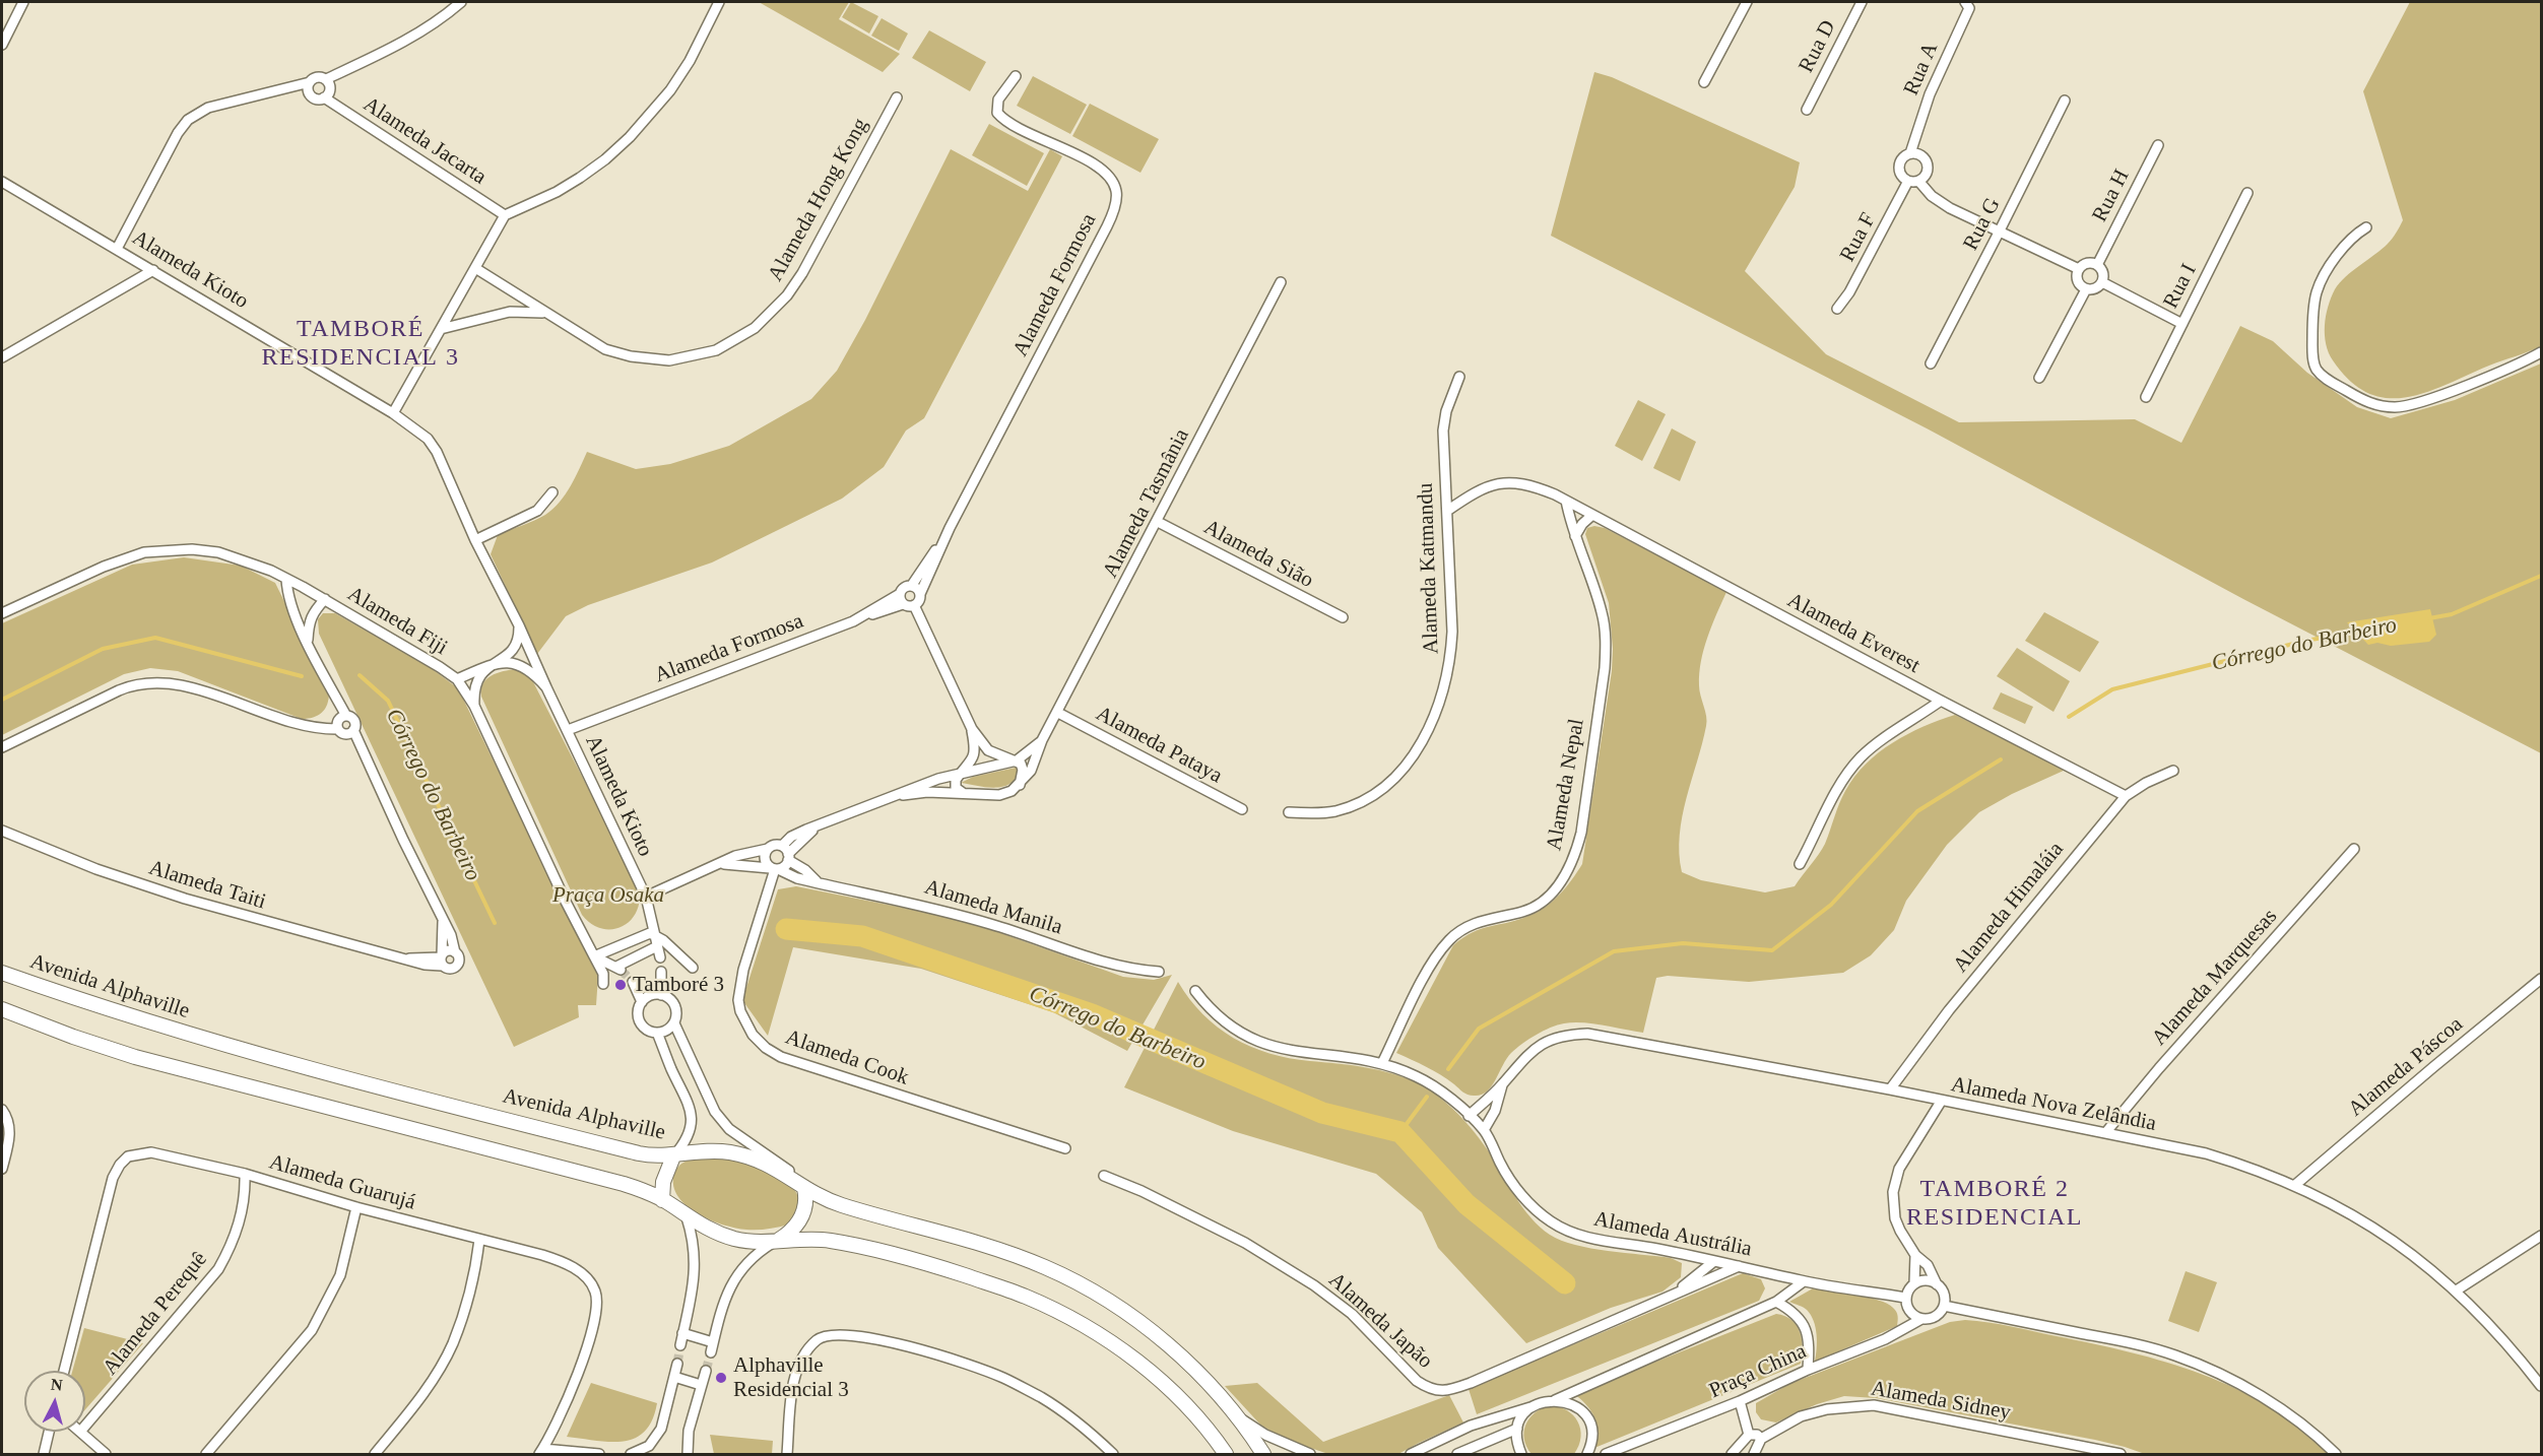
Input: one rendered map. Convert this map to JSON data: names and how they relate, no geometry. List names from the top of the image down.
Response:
{
  "streets": {
    "main road": ["Avenida Alphaville"],
    "street": [
      "Rua D",
      "Rua A",
      "Alameda Jacarta",
      "Rua H",
      "Alameda Hong Kong",
      "Rua G",
      "Rua F",
      "Alameda Kioto",
      "Alameda Formosa",
      "Rua I",
      "Alameda Tasmânia",
      "Alameda Sião",
      "Alameda Katmandu",
      "Alameda Fiji",
      "Alameda Everest",
      "Alameda Pataya",
      "Alameda Nepal",
      "Alameda Taiti",
      "Alameda Manila",
      "Alameda Himaláia",
      "Alameda Marquesas",
      "Alameda Cook",
      "Alameda Páscoa",
      "Alameda Nova Zelândia",
      "Alameda Guarujá",
      "Alameda Austrália",
      "Alameda Perequê",
      "Alameda Japão",
      "Praça China",
      "Alameda Sidney"
    ]
  },
  "crossings": [
    ["Rua A", "Rua F"],
    ["Alameda Kioto", "Alameda Formosa"],
    ["Alameda Tasmânia", "Alameda Sião"],
    ["Alameda Tasmânia", "Alameda Pataya"],
    ["Alameda Tasmânia", "Alameda Manila"],
    ["Alameda Tasmânia", "Alameda Cook"],
    ["Alameda Katmandu", "Alameda Everest"],
    ["Alameda Everest", "Alameda Nepal"],
    ["Alameda Everest", "Alameda Himaláia"],
    ["Alameda Nepal", "Alameda Austrália"],
    ["Alameda Manila", "Alameda Cook"],
    ["Alameda Himaláia", "Alameda Nova Zelândia"],
    ["Alameda Marquesas", "Alameda Nova Zelândia"],
    ["Alameda Páscoa", "Alameda Nova Zelândia"],
    ["Alameda Nova Zelândia", "Alameda Austrália"],
    ["Alameda Guarujá", "Alameda Perequê"],
    ["Alameda Austrália", "Alameda Japão"],
    ["Alameda Austrália", "Praça China"]
  ],
  "districts": ["TAMBORÉ RESIDENCIAL 3", "TAMBORÉ 2 RESIDENCIAL"],
  "water": ["Córrego do Barbeiro"],
  "parks": ["Praça Osaka"],
  "places": ["Tamboré 3", "Alphaville Residencial 3"],
  "north": "top"
}
